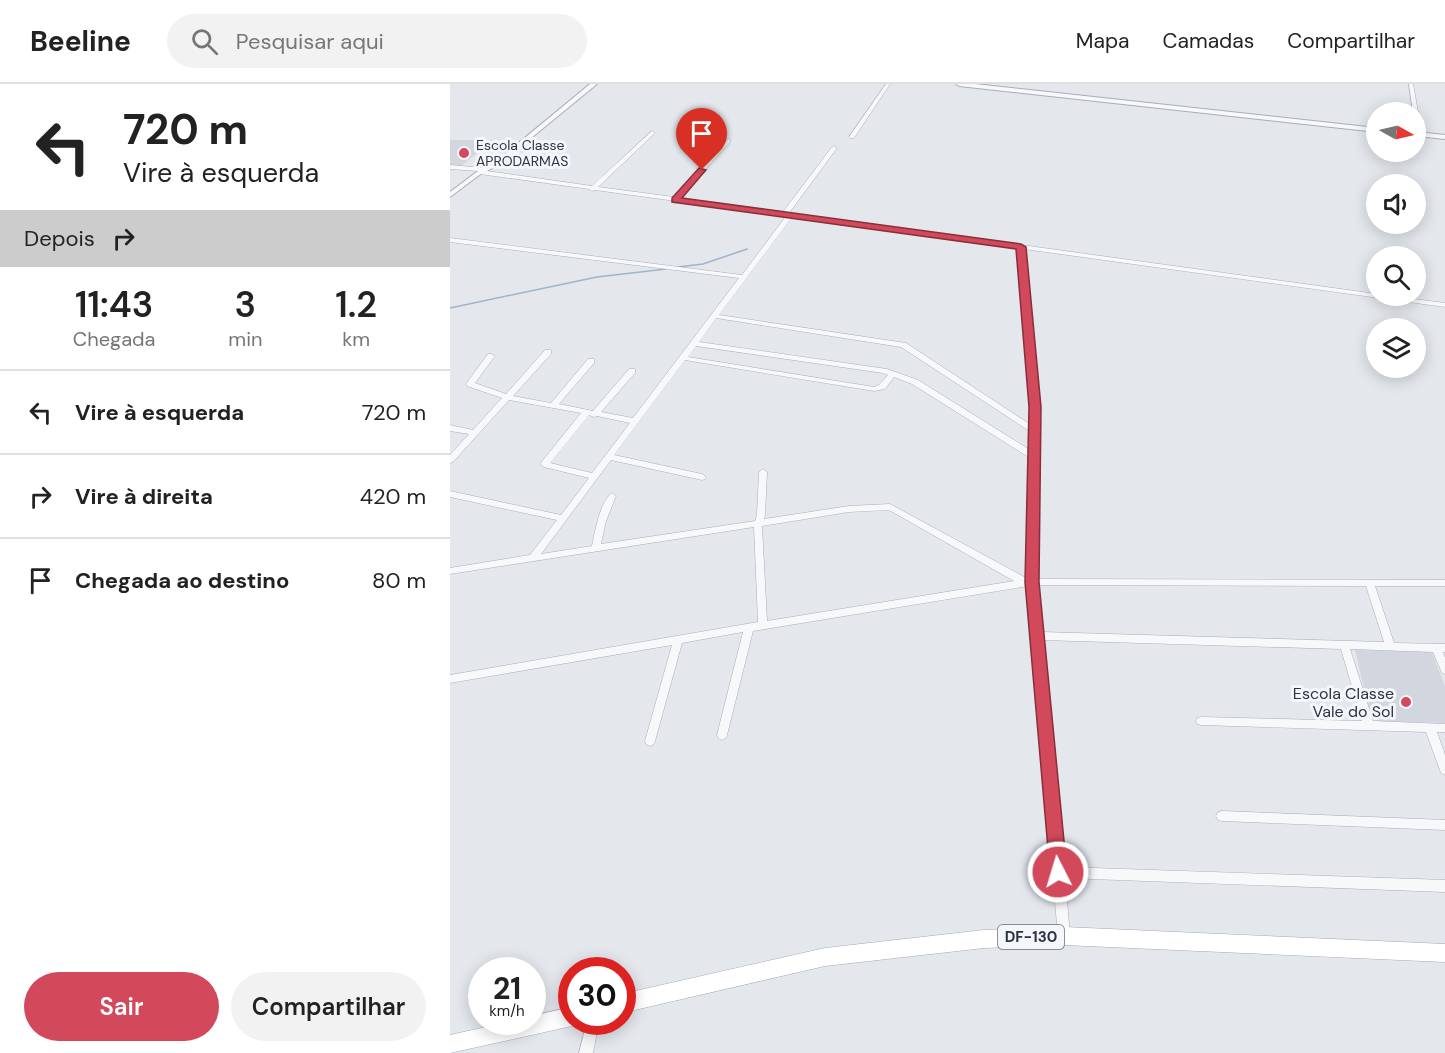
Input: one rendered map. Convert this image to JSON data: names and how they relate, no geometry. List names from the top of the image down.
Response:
{
  "streets": {
    "main road": ["DF-130"]
  },
  "places": ["Escola Classe APRODARMAS", "Escola Classe Vale do Sol"],
  "north": "right",
  "page": {
    "header": "Beeline",
    "search": "Pesquisar aqui",
    "nav": ["Mapa", "Camadas", "Compartilhar"],
    "turn": ["720 m", "Vire à esquerda"],
    "then": "Depois",
    "eta": [
      "11:43",
      "Chegada",
      "3",
      "min",
      "1.2",
      "km"
    ],
    "list": [
      {
        "name": "Vire à esquerda",
        "value": "720 m"
      },
      {
        "name": "Vire à direita",
        "value": "420 m"
      },
      {
        "name": "Chegada ao destino",
        "value": "80 m"
      }
    ],
    "speed": "21 km/h",
    "limit": "30",
    "buttons": ["Sair", "Compartilhar"]
  }
}
